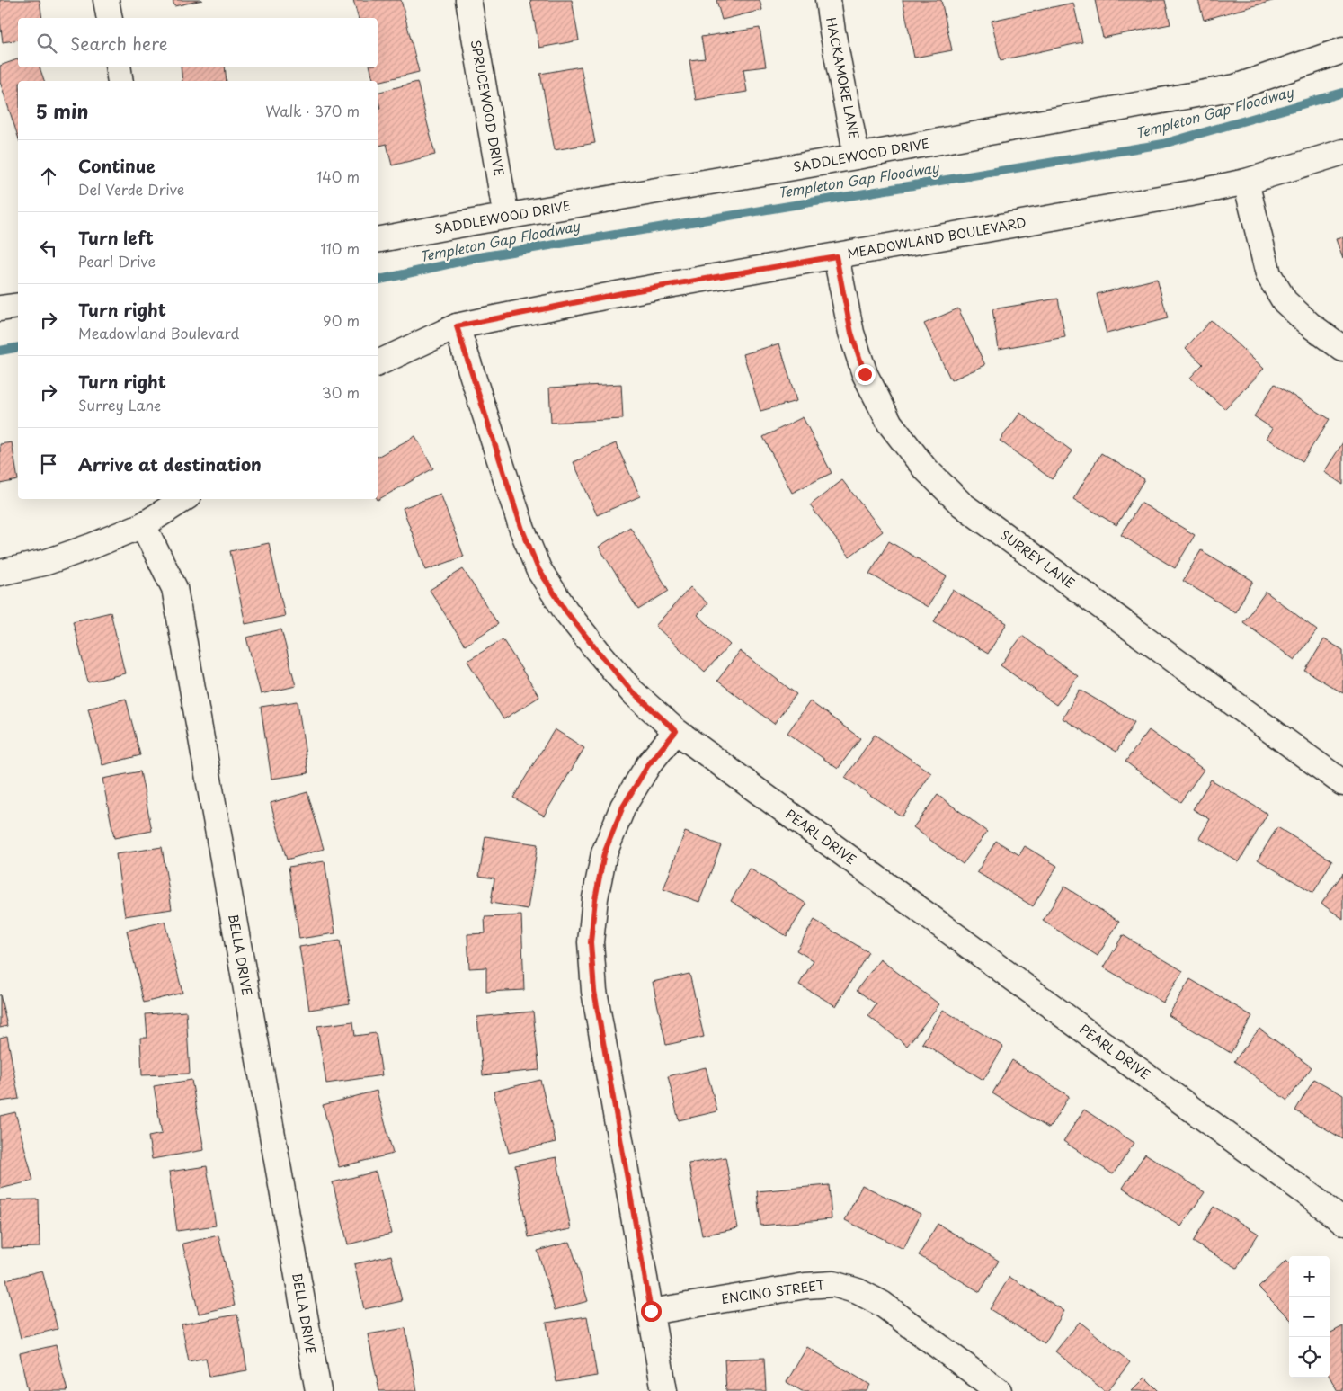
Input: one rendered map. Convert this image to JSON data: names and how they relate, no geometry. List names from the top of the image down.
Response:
{
  "streets": {
    "street": [
      "HACKAMORE LANE",
      "SPRUCEWOOD DRIVE",
      "SADDLEWOOD DRIVE",
      "MEADOWLAND BOULEVARD",
      "SURREY LANE",
      "PEARL DRIVE",
      "BELLA DRIVE",
      "ENCINO STREET"
    ]
  },
  "crossings": [
    ["HACKAMORE LANE", "SADDLEWOOD DRIVE"],
    ["SPRUCEWOOD DRIVE", "SADDLEWOOD DRIVE"],
    ["MEADOWLAND BOULEVARD", "SURREY LANE"],
    ["MEADOWLAND BOULEVARD", "PEARL DRIVE"]
  ],
  "water": ["Templeton Gap Floodway"],
  "page": {
    "search": "Search here",
    "heading": ["5 min", "Walk · 370 m"],
    "list": [
      ["Continue", "Del Verde Drive", "140 m"],
      ["Turn left", "Pearl Drive", "110 m"],
      ["Turn right", "Meadowland Boulevard", "90 m"],
      ["Turn right", "Surrey Lane", "30 m"],
      "Arrive at destination"
    ],
    "map_buttons": ["+", "−"]
  }
}
